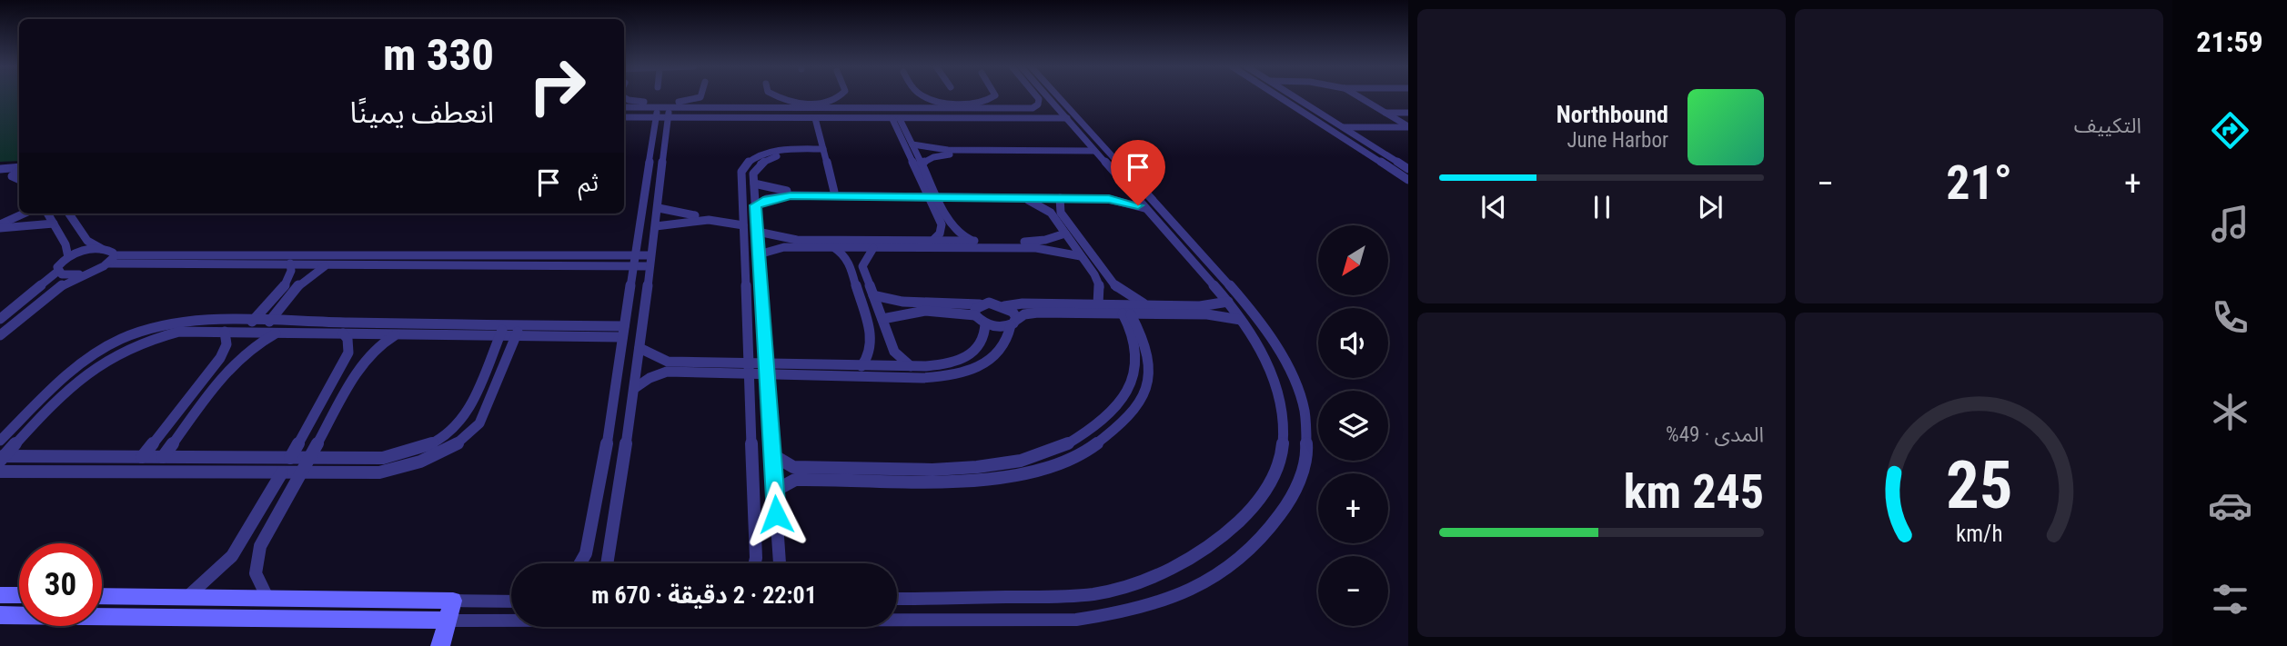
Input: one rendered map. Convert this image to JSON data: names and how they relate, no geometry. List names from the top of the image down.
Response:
{
  "north": "bottom left",
  "page": {
    "tabs": "21:59",
    "tile": [
      "التكييف",
      ["المدى · 49%", "245 km"]
    ],
    "turn": ["330 m", "انعطف يمينًا"],
    "song": ["Northbound", "June Harbor"],
    "then": "ثم",
    "heat": ["−", "21°", "+"],
    "map_buttons": ["+", "−"],
    "limit": "30",
    "trip": "22:01 · 2 دقيقة · 670 m",
    "gauge": ["25", "km/h"]
  }
}
